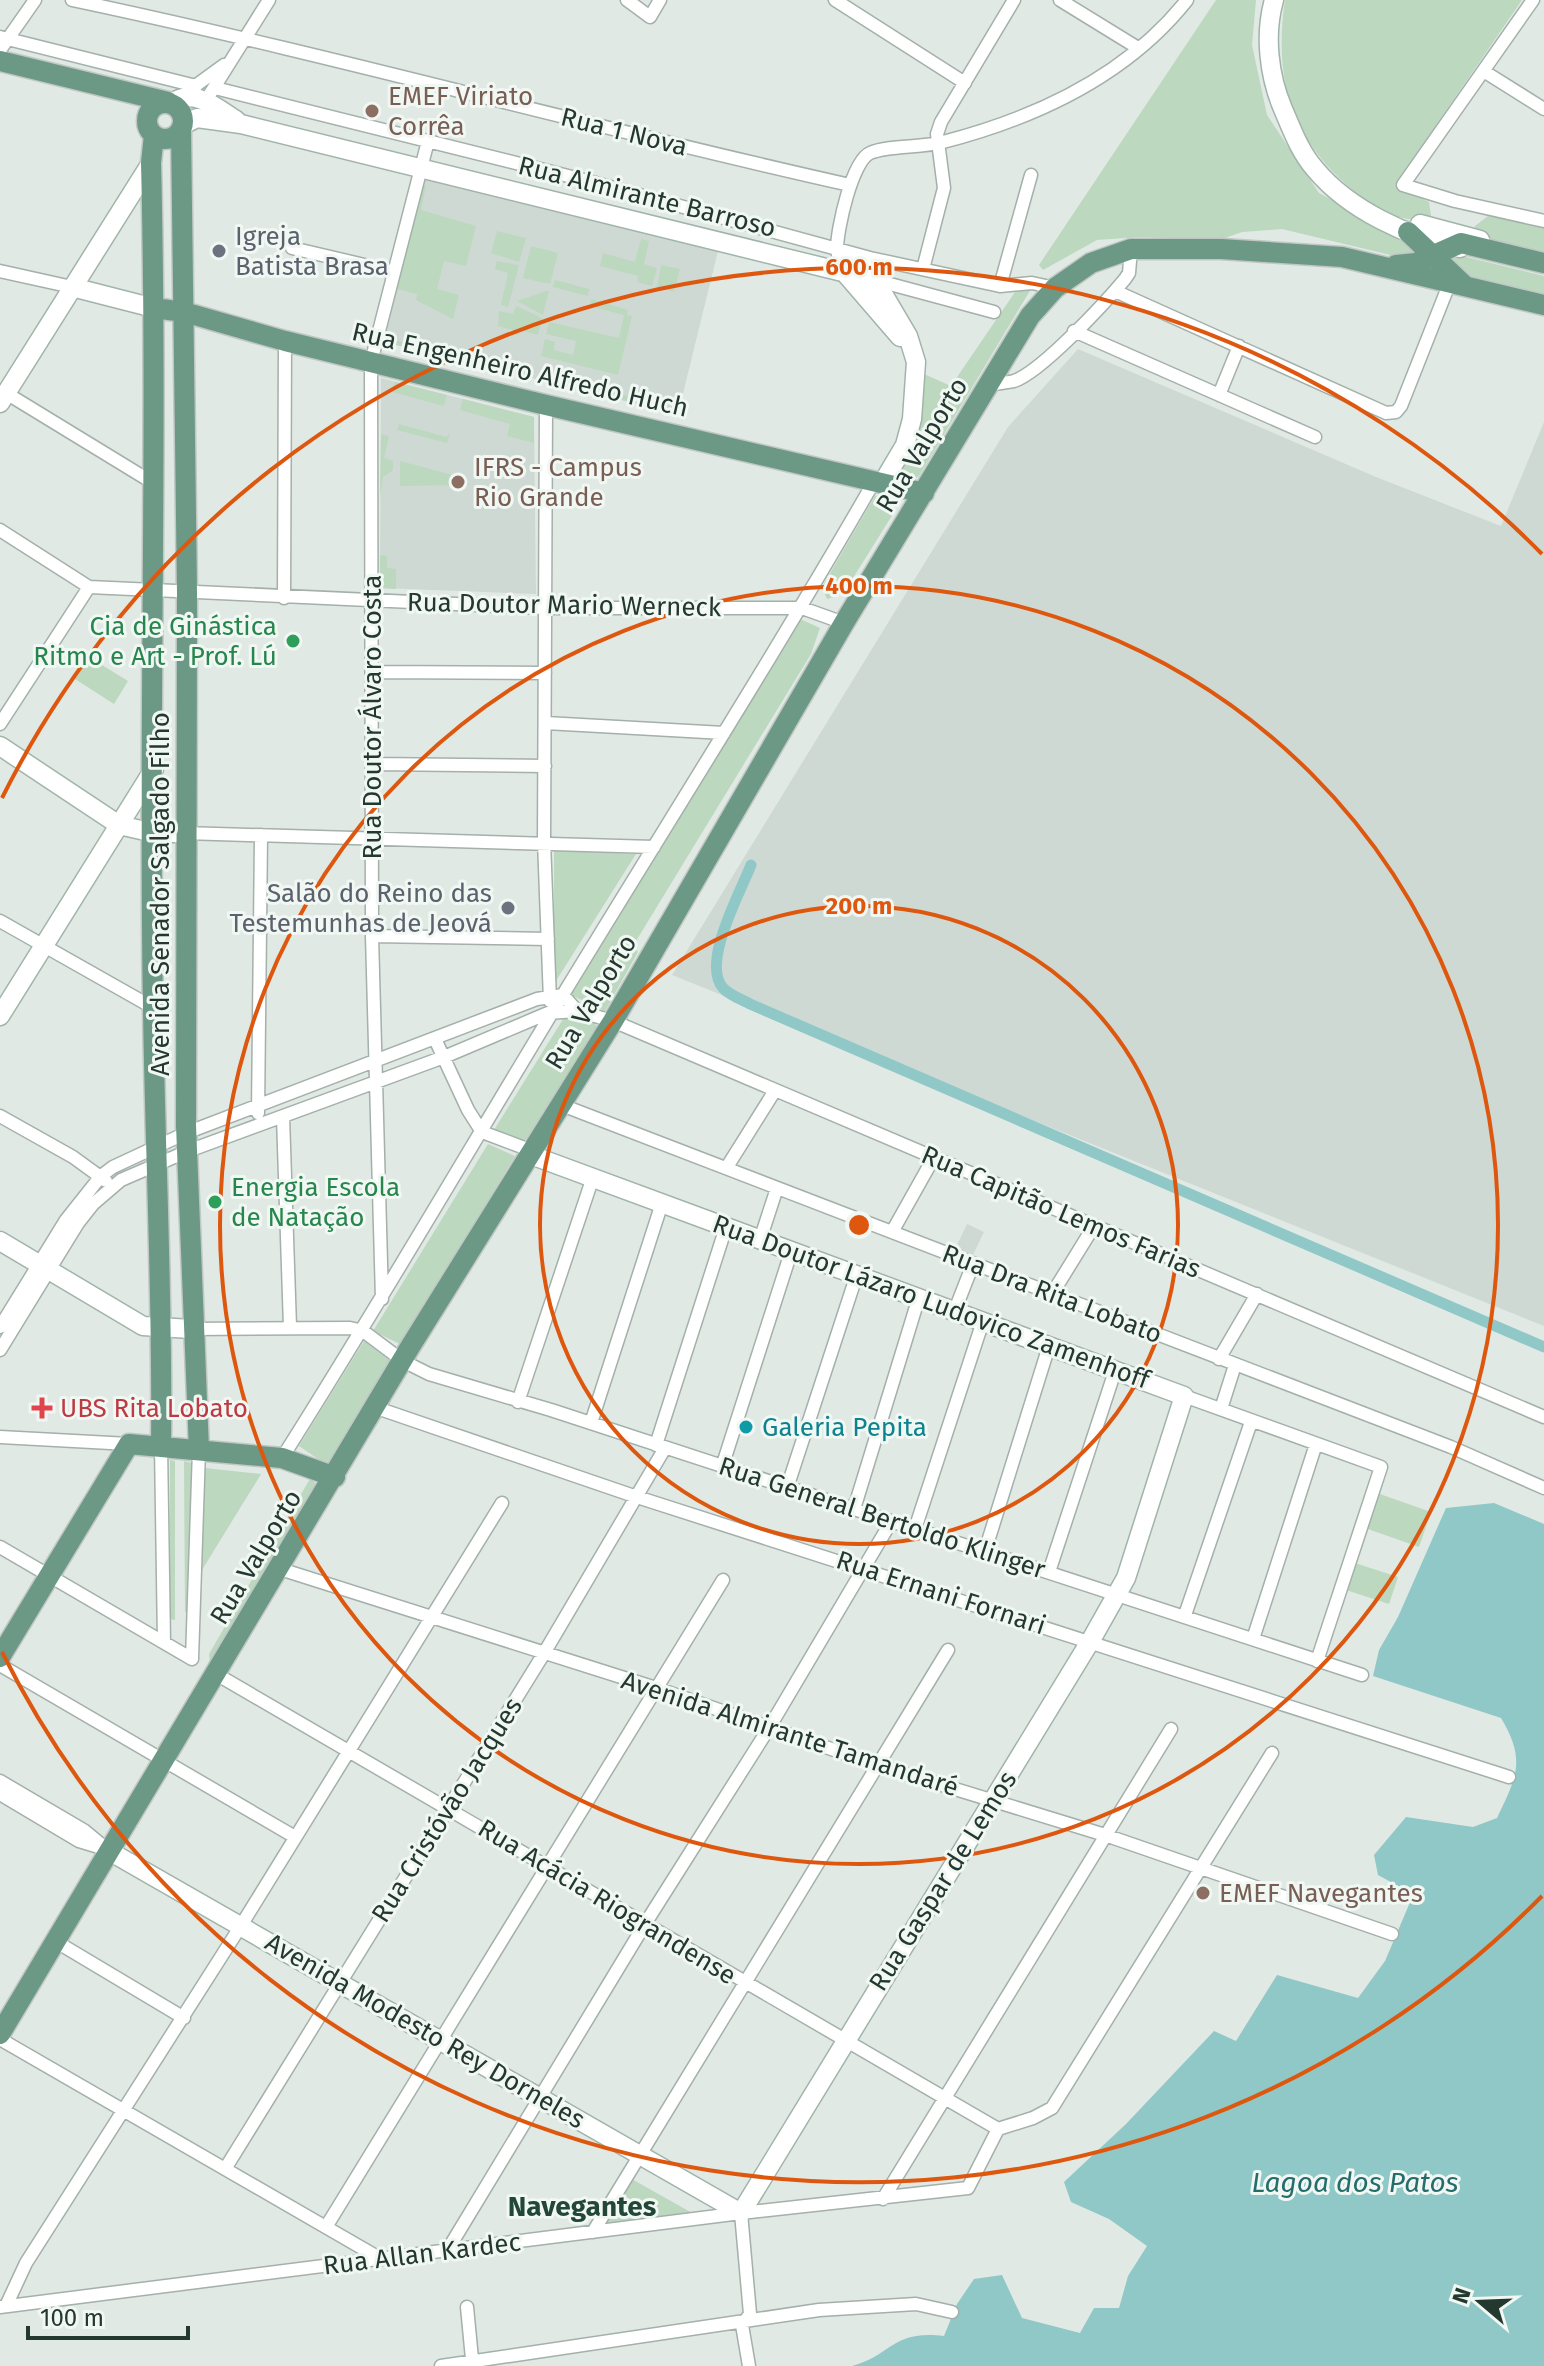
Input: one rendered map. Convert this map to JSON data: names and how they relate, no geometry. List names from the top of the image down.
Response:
{
  "streets": {
    "main road": [
      "Rua Almirante Barroso",
      "Rua Engenheiro Alfredo Huch",
      "Rua Valporto",
      "Avenida Senador Salgado Filho"
    ],
    "street": [
      "Rua 1 Nova",
      "Rua Doutor Mario Werneck",
      "Rua Doutor Álvaro Costa",
      "Rua Capitão Lemos Farias",
      "Rua Dra Rita Lobato",
      "Rua Doutor Lázaro Ludovico Zamenhoff",
      "Rua General Bertoldo Klinger",
      "Rua Ernani Fornari",
      "Avenida Almirante Tamandaré",
      "Rua Cristóvão Jacques",
      "Rua Gaspar de Lemos",
      "Rua Acácia Riograndense",
      "Avenida Modesto Rey Dorneles",
      "Rua Allan Kardec"
    ]
  },
  "crossings": [
    ["Rua Almirante Barroso", "Rua Doutor Álvaro Costa"],
    ["Rua Almirante Barroso", "Avenida Senador Salgado Filho"],
    ["Rua Engenheiro Alfredo Huch", "Rua Valporto"],
    ["Rua Engenheiro Alfredo Huch", "Rua Doutor Álvaro Costa"],
    ["Rua Engenheiro Alfredo Huch", "Avenida Senador Salgado Filho"],
    ["Rua Valporto", "Rua Doutor Mario Werneck"],
    ["Rua Valporto", "Rua Doutor Álvaro Costa"],
    ["Rua Valporto", "Rua Capitão Lemos Farias"],
    ["Rua Valporto", "Rua Dra Rita Lobato"],
    ["Rua Valporto", "Rua Doutor Lázaro Ludovico Zamenhoff"],
    ["Rua Valporto", "Rua General Bertoldo Klinger"],
    ["Rua Valporto", "Rua Ernani Fornari"],
    ["Rua Valporto", "Avenida Almirante Tamandaré"],
    ["Rua Valporto", "Rua Acácia Riograndense"],
    ["Rua Valporto", "Avenida Modesto Rey Dorneles"],
    ["Rua Doutor Mario Werneck", "Rua Doutor Álvaro Costa"],
    ["Rua Doutor Mario Werneck", "Avenida Senador Salgado Filho"],
    ["Rua Doutor Lázaro Ludovico Zamenhoff", "Rua General Bertoldo Klinger"],
    ["Rua Doutor Lázaro Ludovico Zamenhoff", "Rua Cristóvão Jacques"],
    ["Rua Doutor Lázaro Ludovico Zamenhoff", "Rua Gaspar de Lemos"],
    ["Rua General Bertoldo Klinger", "Rua Cristóvão Jacques"],
    ["Rua General Bertoldo Klinger", "Rua Gaspar de Lemos"],
    ["Rua Ernani Fornari", "Rua Cristóvão Jacques"],
    ["Rua Ernani Fornari", "Rua Gaspar de Lemos"],
    ["Avenida Almirante Tamandaré", "Rua Cristóvão Jacques"],
    ["Avenida Almirante Tamandaré", "Rua Gaspar de Lemos"],
    ["Rua Cristóvão Jacques", "Rua Acácia Riograndense"],
    ["Rua Cristóvão Jacques", "Avenida Modesto Rey Dorneles"],
    ["Rua Gaspar de Lemos", "Rua Acácia Riograndense"],
    ["Rua Gaspar de Lemos", "Avenida Modesto Rey Dorneles"],
    ["Rua Gaspar de Lemos", "Rua Allan Kardec"],
    ["Rua Acácia Riograndense", "Rua Allan Kardec"],
    ["Avenida Modesto Rey Dorneles", "Rua Allan Kardec"]
  ],
  "districts": ["Navegantes"],
  "water": ["Lagoa dos Patos"],
  "places": {
    "other": [
      "EMEF Viriato Corrêa",
      "Igreja Batista Brasa",
      "IFRS - Campus Rio Grande",
      "Cia de Ginástica Ritmo e Art - Prof. Lú",
      "Salão do Reino das Testemunhas de Jeová",
      "Energia Escola de Natação",
      "Galeria Pepita",
      "EMEF Navegantes"
    ],
    "health": ["UBS Rita Lobato"]
  },
  "scale_bar": "100 m",
  "north": "left",
  "rings": ["600 m", "400 m", "200 m"]
}
